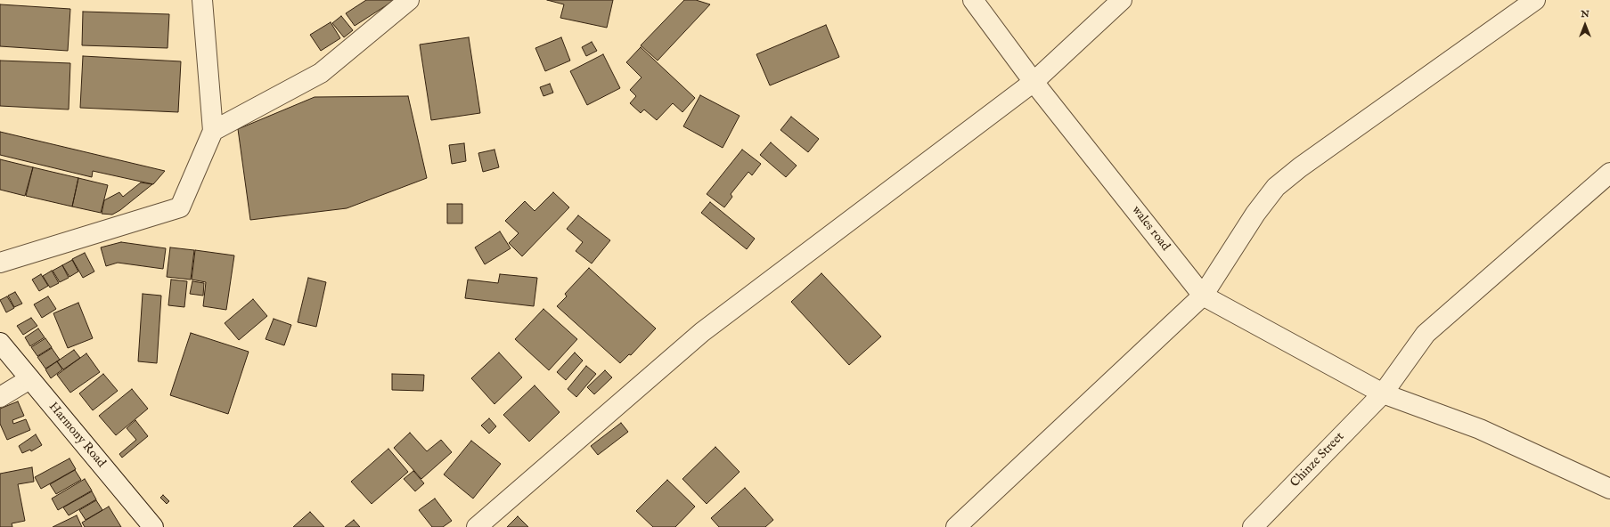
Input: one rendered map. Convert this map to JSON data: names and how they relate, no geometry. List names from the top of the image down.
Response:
{
  "streets": {
    "street": ["wales road", "Harmony Road", "Chinze Street"]
  },
  "crossings": [
    ["wales road", "Chinze Street"]
  ],
  "north": "top"
}
